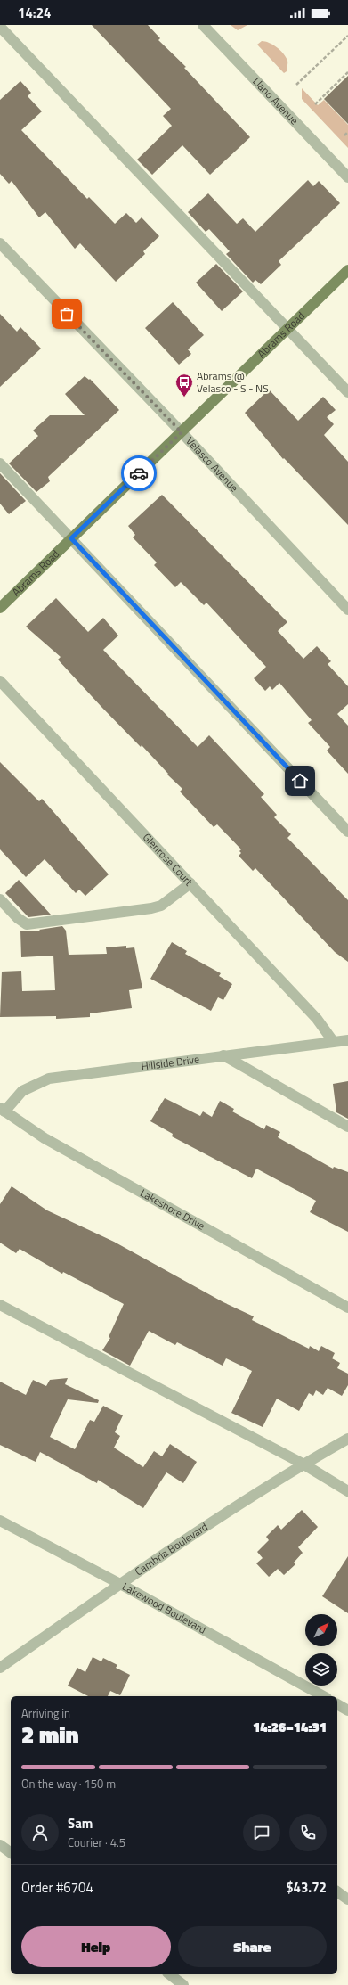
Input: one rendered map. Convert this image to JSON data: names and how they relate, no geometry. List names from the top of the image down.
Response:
{
  "streets": {
    "main road": ["Abrams Road"],
    "street": [
      "Llano Avenue",
      "Velasco Avenue",
      "Glenrose Court",
      "Hillside Drive",
      "Lakeshore Drive",
      "Cambria Boulevard",
      "Lakewood Boulevard"
    ]
  },
  "crossings": [
    ["Abrams Road", "Velasco Avenue"],
    ["Glenrose Court", "Hillside Drive"],
    ["Hillside Drive", "Lakeshore Drive"],
    ["Cambria Boulevard", "Lakewood Boulevard"]
  ],
  "places": {
    "bus stop": ["Abrams @ Velasco - S - NS"]
  },
  "north": "top right",
  "page": {
    "status": "14:24",
    "heading": ["2 min", "Arriving in", "14:26–14:31"],
    "panel": [
      "Sam",
      "Courier · 4.5",
      "Order #6704",
      "$43.72"
    ],
    "bar": "On the way · 150 m",
    "buttons": ["Help", "Share"]
  }
}
